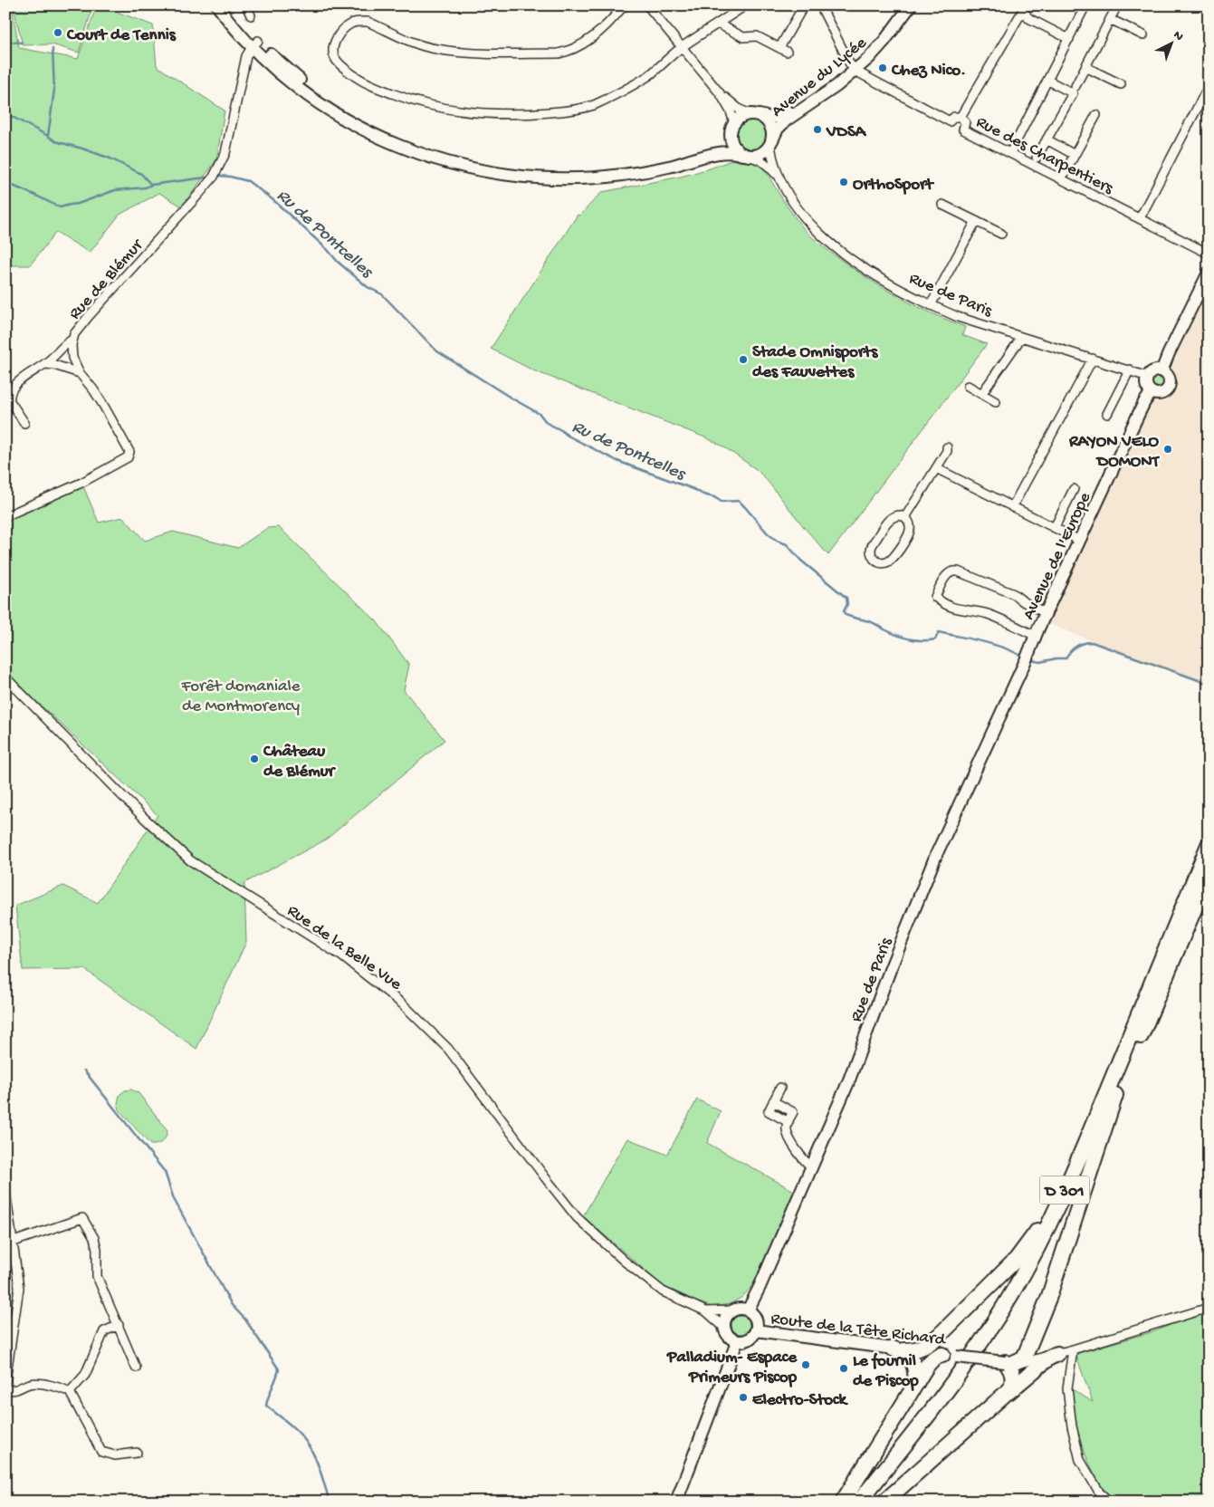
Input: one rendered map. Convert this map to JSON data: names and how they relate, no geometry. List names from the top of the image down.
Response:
{
  "streets": {
    "highway": ["D 301"],
    "street": [
      "Avenue du Lycée",
      "Rue des Charpentiers",
      "Rue de Blémur",
      "Rue de Paris",
      "Avenue de l'Europe",
      "Rue de la Belle Vue",
      "Route de la Tête Richard"
    ]
  },
  "crossings": [
    ["Avenue du Lycée", "Rue des Charpentiers"],
    ["Avenue du Lycée", "Rue de Paris"],
    ["Rue de Paris", "Avenue de l'Europe"],
    ["Rue de Paris", "Rue de la Belle Vue"],
    ["Rue de Paris", "Route de la Tête Richard"],
    ["Rue de la Belle Vue", "Route de la Tête Richard"]
  ],
  "water": ["Ru de Pontcelles"],
  "parks": ["Forêt domaniale de Montmorency"],
  "places": [
    "Court de Tennis",
    "Chez Nico.",
    "VDSA",
    "OrthoSport",
    "Stade Omnisports des Fauvettes",
    "RAYON VELO DOMONT",
    "Château de Blémur",
    "Palladium- Espace Primeurs Piscop",
    "Le fournil de Piscop",
    "Electro-Stock"
  ],
  "north": "top right"
}
